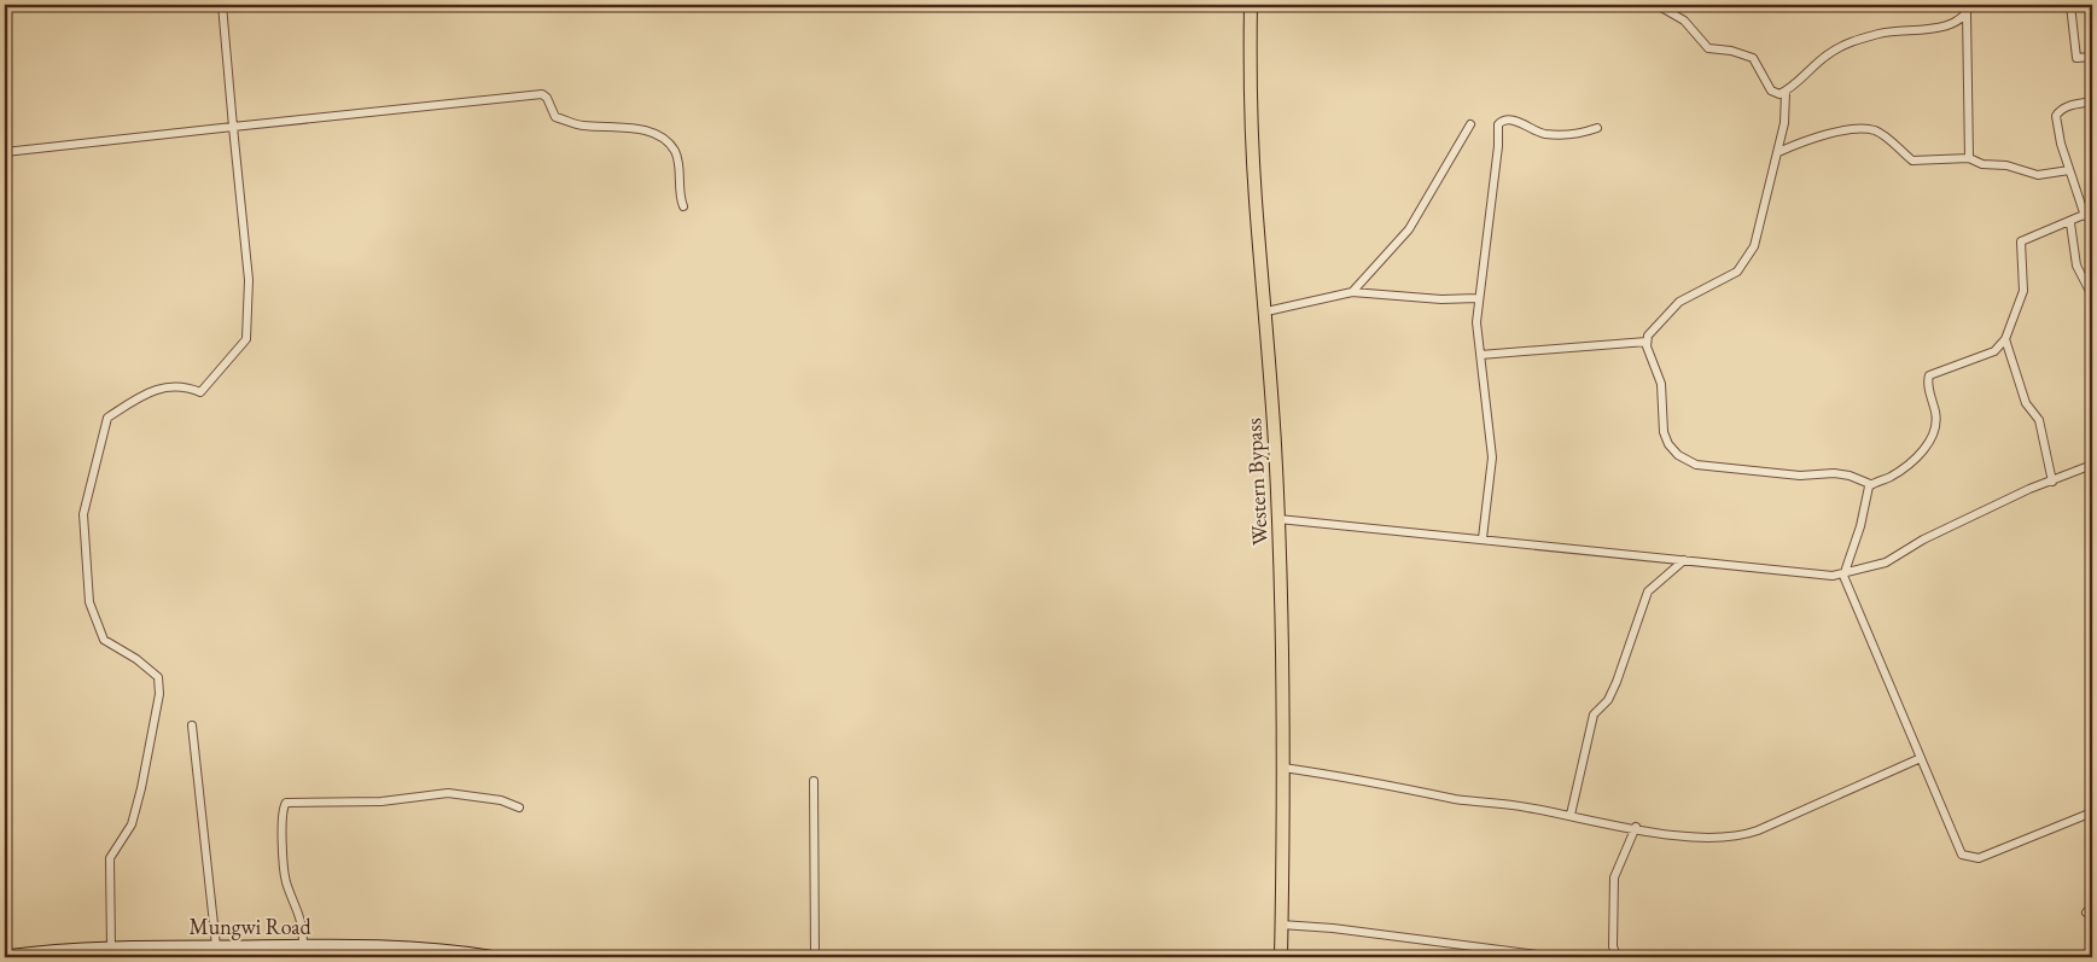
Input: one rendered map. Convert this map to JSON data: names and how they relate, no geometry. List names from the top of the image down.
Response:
{
  "streets": {
    "main road": ["Western Bypass", "Mungwi Road"]
  }
}
